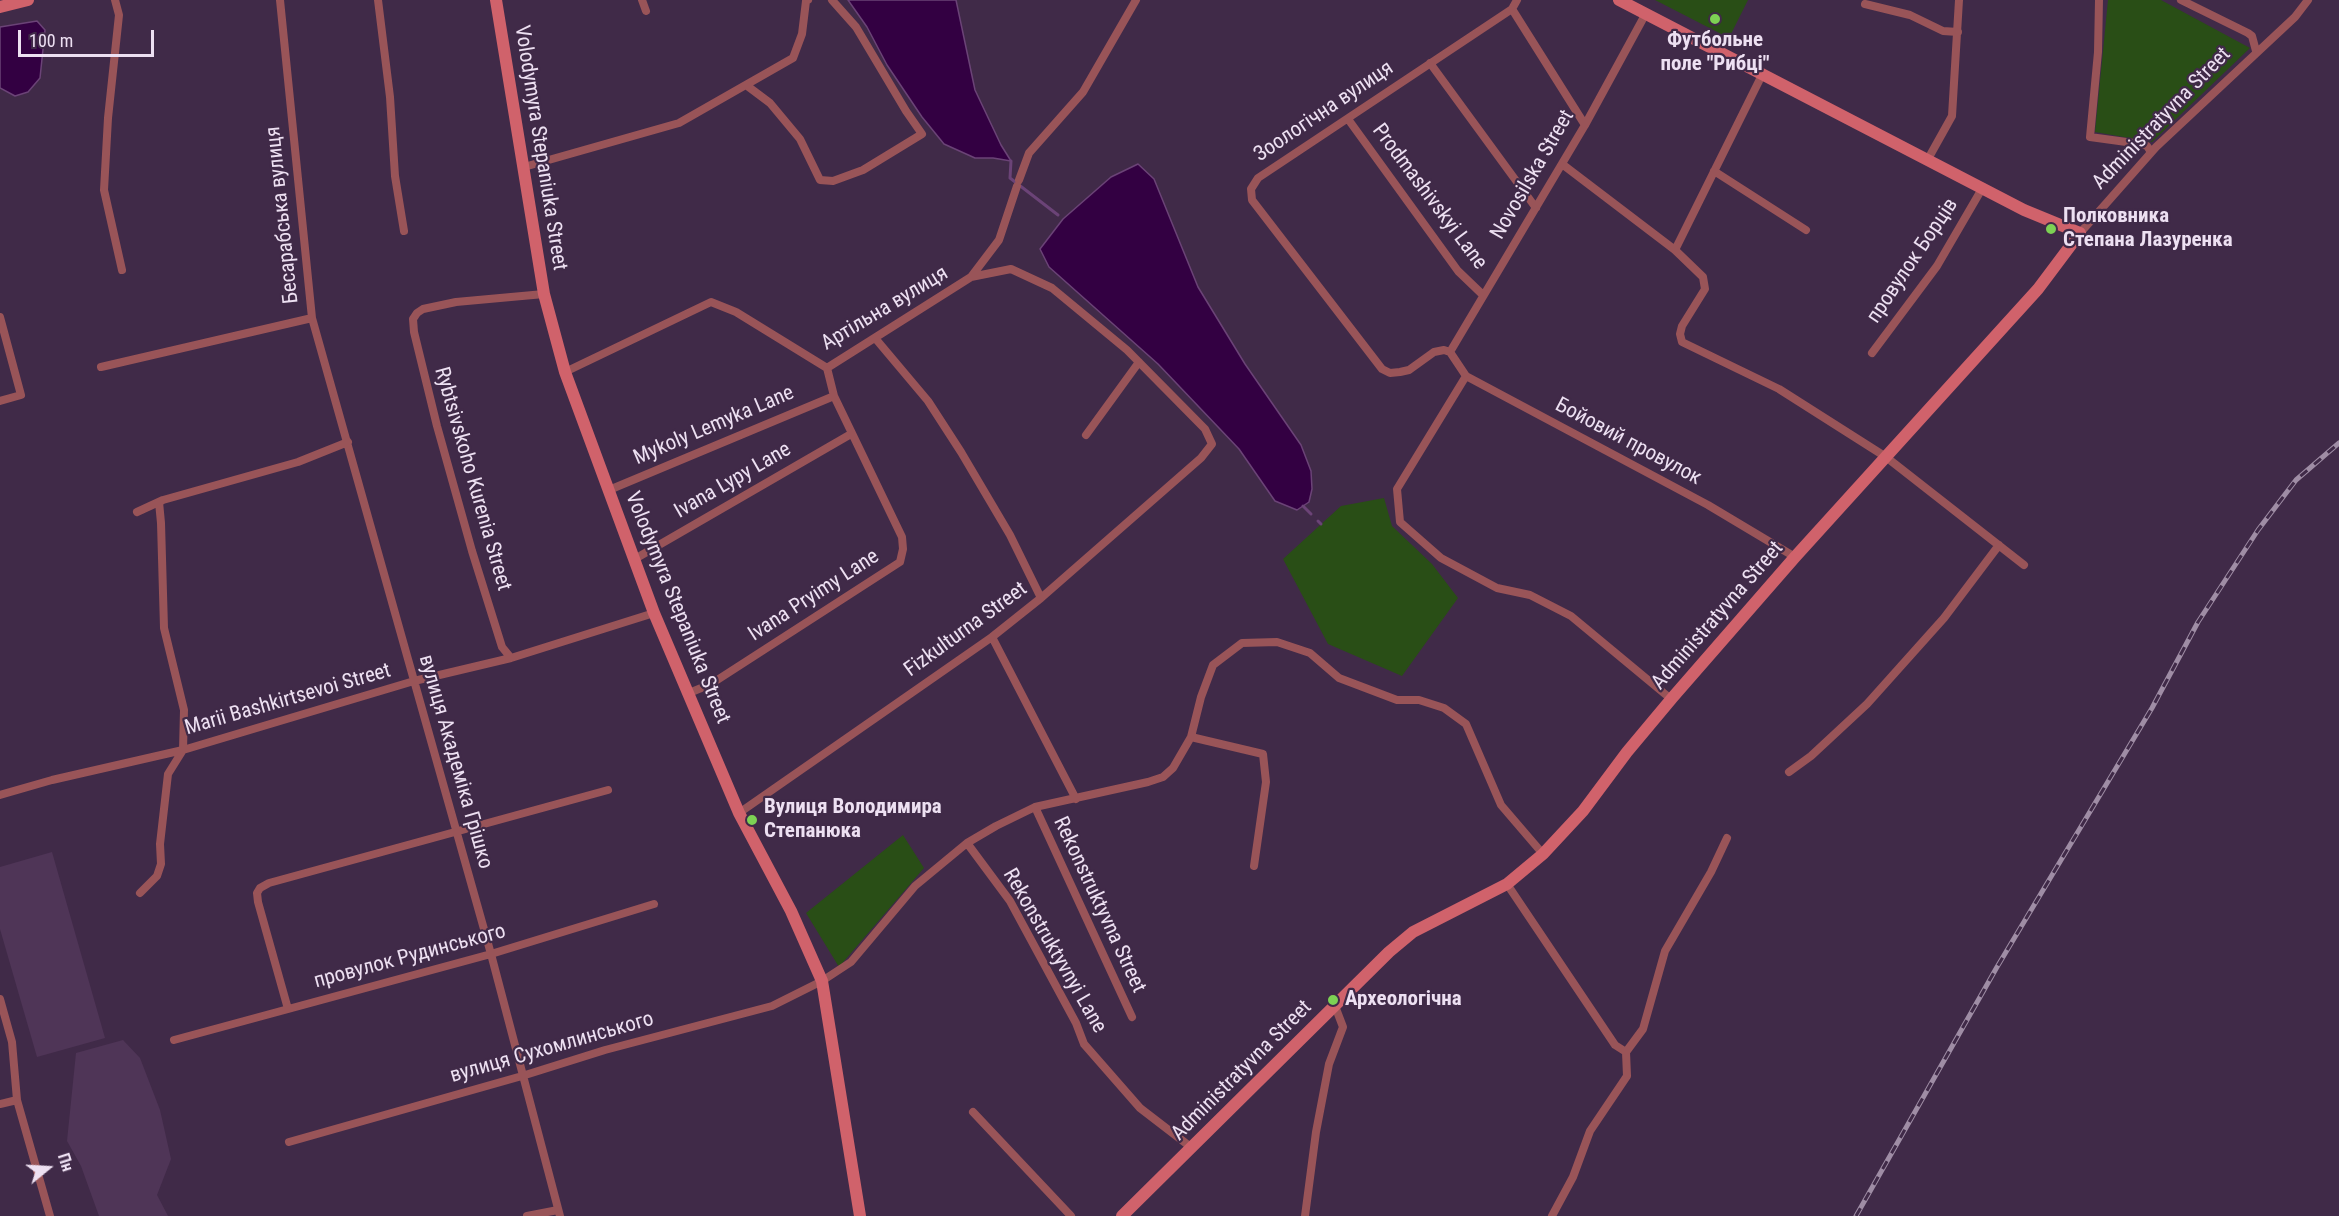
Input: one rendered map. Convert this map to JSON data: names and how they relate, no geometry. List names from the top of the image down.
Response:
{
  "streets": {
    "street": [
      "Зоологічна вулиця",
      "Administratyvna Street",
      "Volodymyra Stepaniuka Street",
      "Novosilska Street",
      "Prodmashivskyi Lane",
      "Бесарабська вулиця",
      "провулок Борців",
      "Артільна вулиця",
      "Mykoly Lemyka Lane",
      "Бойовий провулок",
      "Rybtsivskoho Kurenia Street",
      "Ivana Lypy Lane",
      "Ivana Pryimy Lane",
      "Fizkulturna Street",
      "Marii Bashkirtsevoi Street",
      "вулиця Академіка Грішко",
      "Rekonstruktyvna Street",
      "Rekonstruktyvnyi Lane",
      "провулок Рудинського",
      "вулиця Сухомлинського"
    ]
  },
  "crossings": [
    ["Зоологічна вулиця", "Novosilska Street"],
    ["Зоологічна вулиця", "Prodmashivskyi Lane"],
    ["Зоологічна вулиця", "Бойовий провулок"],
    ["Administratyvna Street", "Бойовий провулок"],
    ["Administratyvna Street", "Rekonstruktyvna Street"],
    ["Administratyvna Street", "Rekonstruktyvnyi Lane"],
    ["Volodymyra Stepaniuka Street", "Артільна вулиця"],
    ["Volodymyra Stepaniuka Street", "Mykoly Lemyka Lane"],
    ["Volodymyra Stepaniuka Street", "Rybtsivskoho Kurenia Street"],
    ["Volodymyra Stepaniuka Street", "Ivana Lypy Lane"],
    ["Volodymyra Stepaniuka Street", "Ivana Pryimy Lane"],
    ["Volodymyra Stepaniuka Street", "Fizkulturna Street"],
    ["Volodymyra Stepaniuka Street", "Marii Bashkirtsevoi Street"],
    ["Volodymyra Stepaniuka Street", "Rekonstruktyvna Street"],
    ["Volodymyra Stepaniuka Street", "вулиця Сухомлинського"],
    ["Novosilska Street", "Prodmashivskyi Lane"],
    ["Novosilska Street", "Бойовий провулок"],
    ["Бесарабська вулиця", "вулиця Академіка Грішко"],
    ["Артільна вулиця", "Ivana Pryimy Lane"],
    ["Mykoly Lemyka Lane", "Ivana Pryimy Lane"],
    ["Rybtsivskoho Kurenia Street", "Marii Bashkirtsevoi Street"],
    ["Ivana Lypy Lane", "Ivana Pryimy Lane"],
    ["Marii Bashkirtsevoi Street", "вулиця Академіка Грішко"],
    ["вулиця Академіка Грішко", "провулок Рудинського"],
    ["вулиця Академіка Грішко", "вулиця Сухомлинського"],
    ["Rekonstruktyvna Street", "Rekonstruktyvnyi Lane"],
    ["Rekonstruktyvna Street", "вулиця Сухомлинського"]
  ],
  "places": [
    "Футбольне поле \"Рибці\"",
    "Полковника Степана Лазуренка",
    "Вулиця Володимира Степанюка",
    "Археологічна"
  ],
  "scale_bar": "100 m",
  "north": "right"
}
